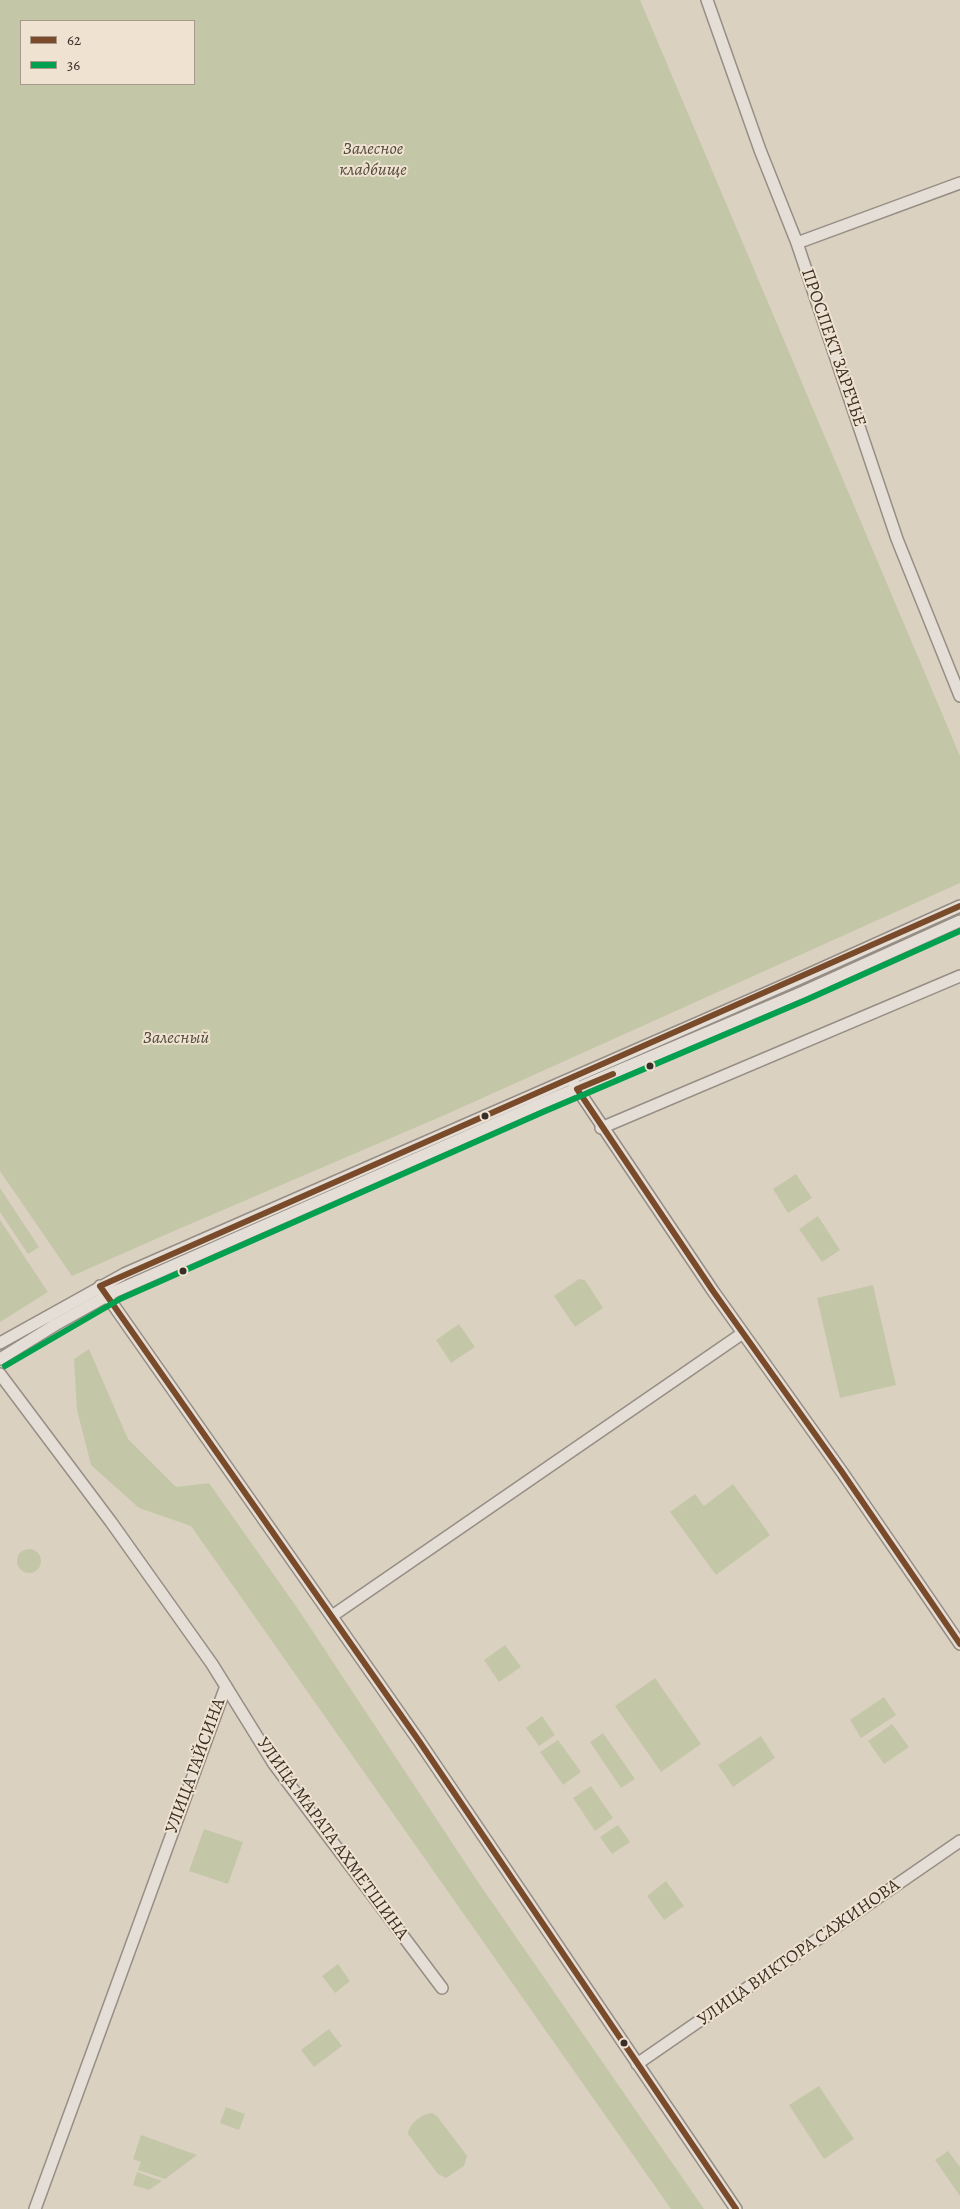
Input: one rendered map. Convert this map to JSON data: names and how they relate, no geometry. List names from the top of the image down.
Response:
{
  "streets": {
    "street": [
      "ПРОСПЕКТ ЗАРЕЧЬЕ",
      "УЛИЦА ГАЙСИНА",
      "УЛИЦА МАРАТА АХМЕТШИНА",
      "УЛИЦА ВИКТОРА САЖИНОВА"
    ]
  },
  "crossings": [
    ["УЛИЦА ГАЙСИНА", "УЛИЦА МАРАТА АХМЕТШИНА"]
  ],
  "parks": ["Залесное кладбище", "Залесный"],
  "lines": ["transit line 62", "transit line 36"],
  "legend": ["62", "36"]
}
